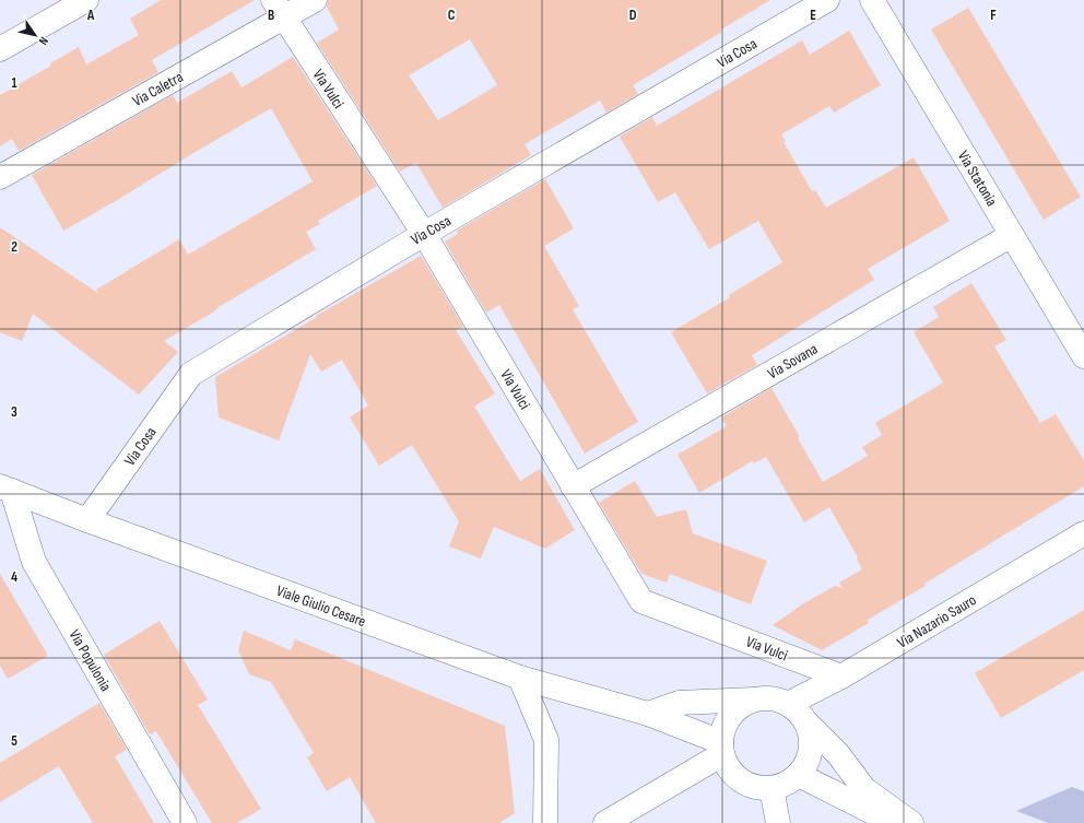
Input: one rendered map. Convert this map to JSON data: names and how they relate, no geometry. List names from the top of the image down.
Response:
{
  "streets": {
    "street": [
      "Via Cosa",
      "Via Caletra",
      "Via Vulci",
      "Via Statonia",
      "Via Sovana",
      "Viale Giulio Cesare",
      "Via Nazario Sauro",
      "Via Populonia"
    ]
  },
  "crossings": [
    ["Via Cosa", "Via Vulci"],
    ["Via Cosa", "Viale Giulio Cesare"],
    ["Via Caletra", "Via Vulci"],
    ["Via Vulci", "Via Sovana"],
    ["Via Vulci", "Via Nazario Sauro"],
    ["Via Statonia", "Via Sovana"],
    ["Viale Giulio Cesare", "Via Nazario Sauro"],
    ["Viale Giulio Cesare", "Via Populonia"]
  ],
  "north": "bottom right",
  "grid": {
    "columns": [
      "A",
      "B",
      "C",
      "D",
      "E",
      "F"
    ],
    "rows": [
      "1",
      "2",
      "3",
      "4",
      "5"
    ]
  }
}
